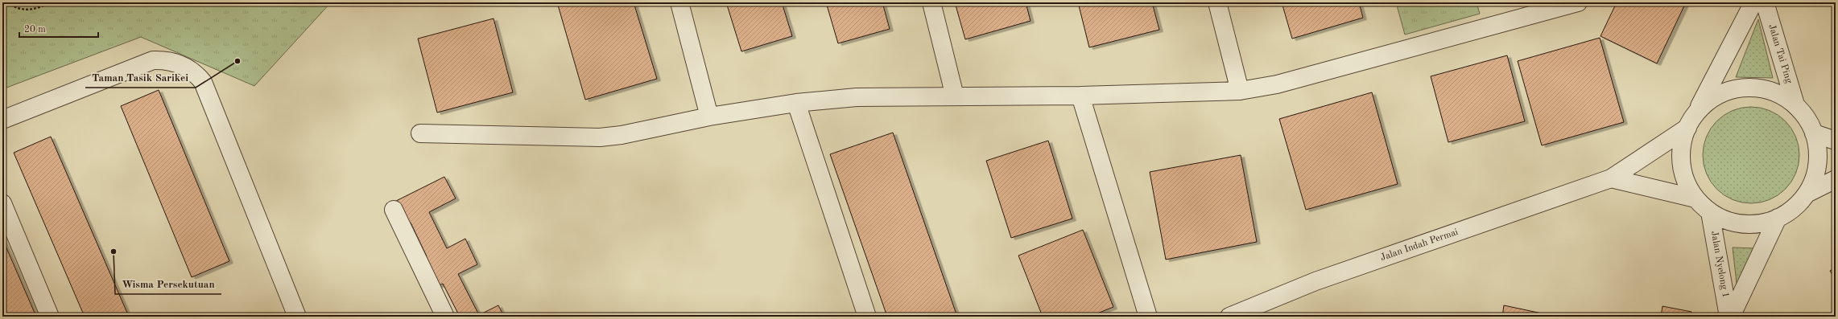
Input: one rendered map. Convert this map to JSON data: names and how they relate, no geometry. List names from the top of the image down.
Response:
{
  "streets": {
    "street": ["Jalan Tai Ping", "Jalan Indah Permai", "Jalan Nyelong 1"]
  },
  "places": ["Taman Tasik Sarikei", "Wisma Persekutuan"],
  "scale_bar": "20 m"
}
